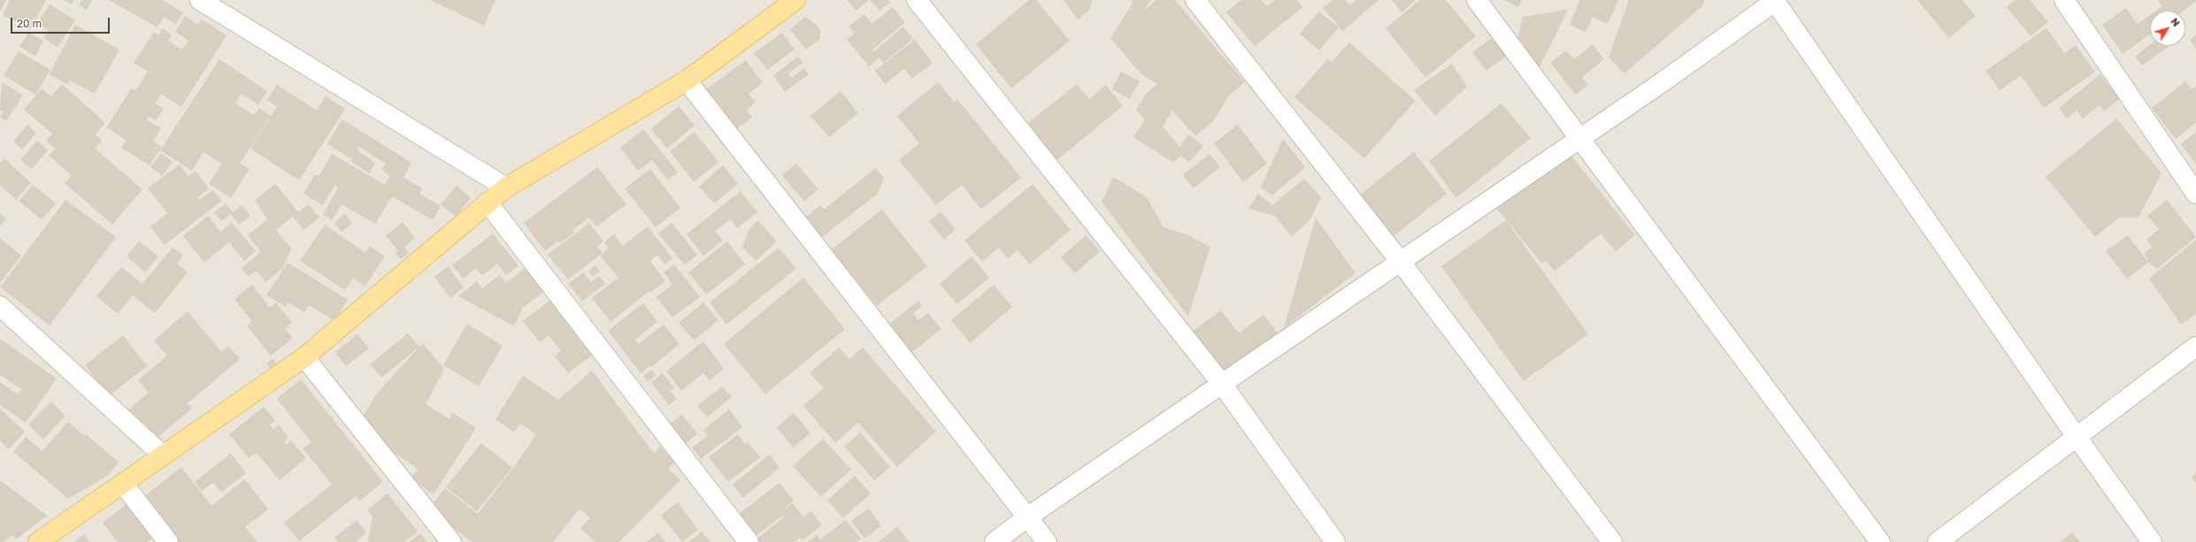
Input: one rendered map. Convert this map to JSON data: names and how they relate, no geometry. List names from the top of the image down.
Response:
{
  "scale_bar": "20 m",
  "north": "top right"
}
